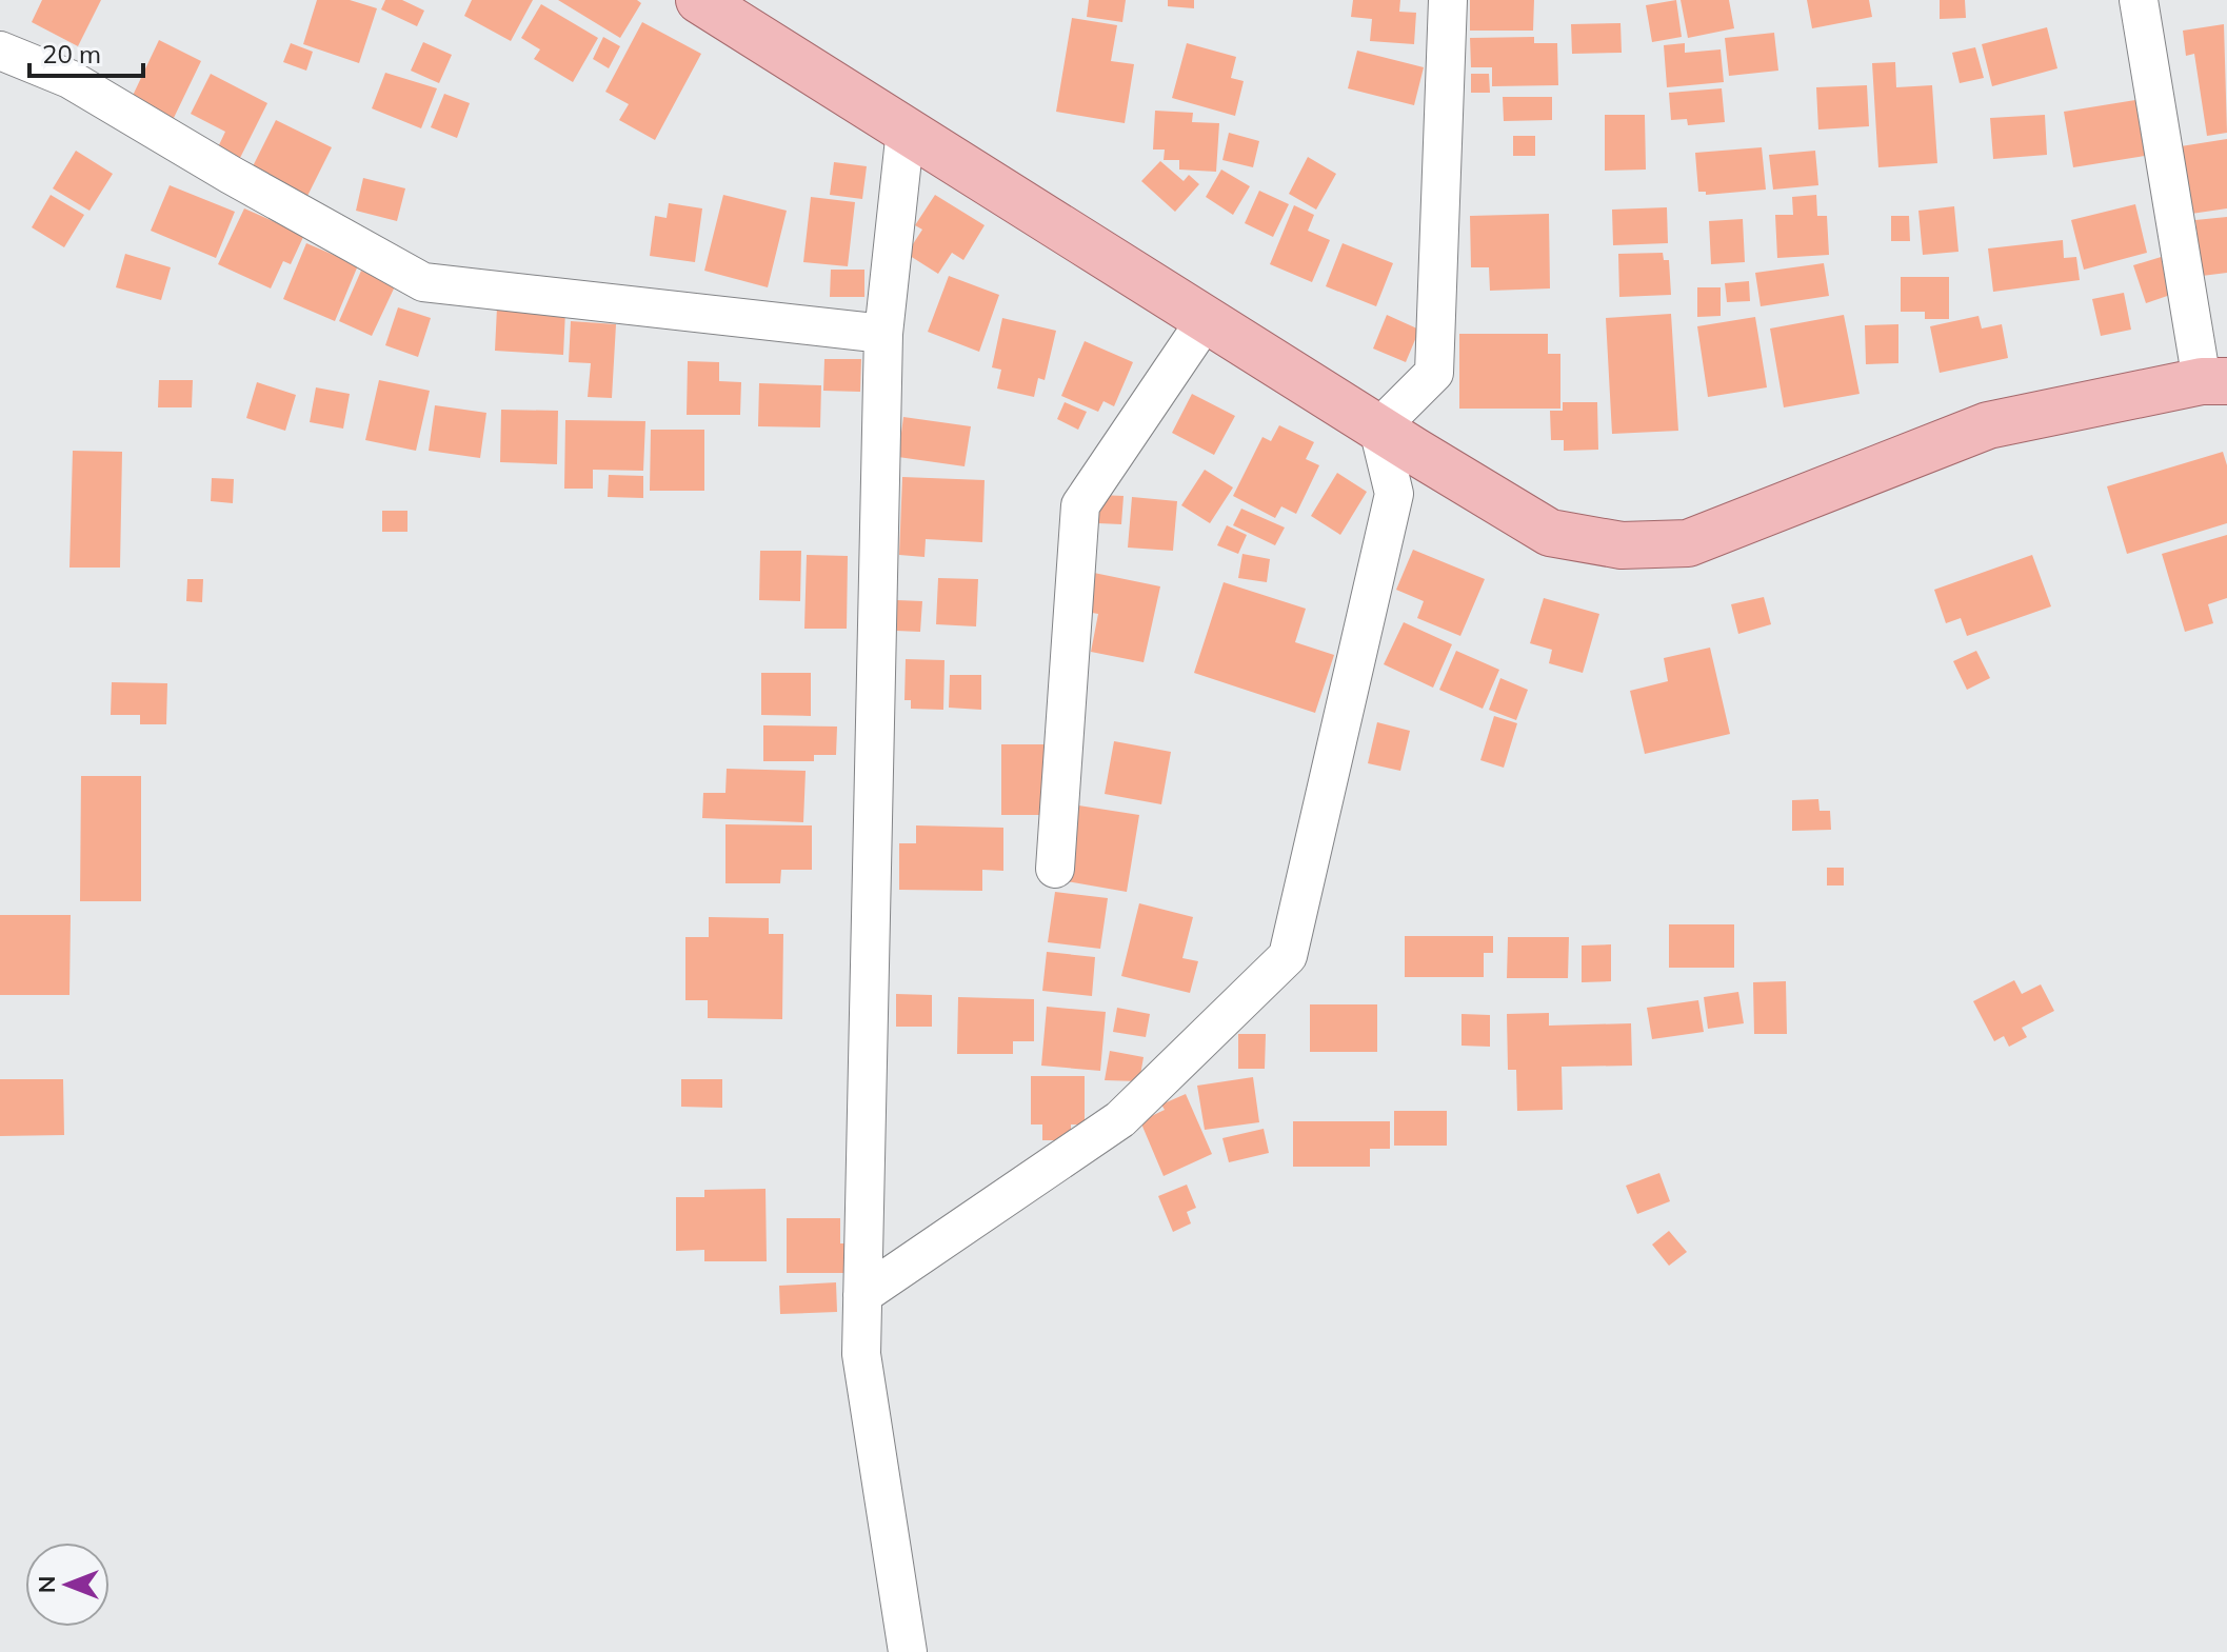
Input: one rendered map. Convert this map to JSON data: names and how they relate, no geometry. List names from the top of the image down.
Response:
{
  "scale_bar": "20 m",
  "north": "left"
}
